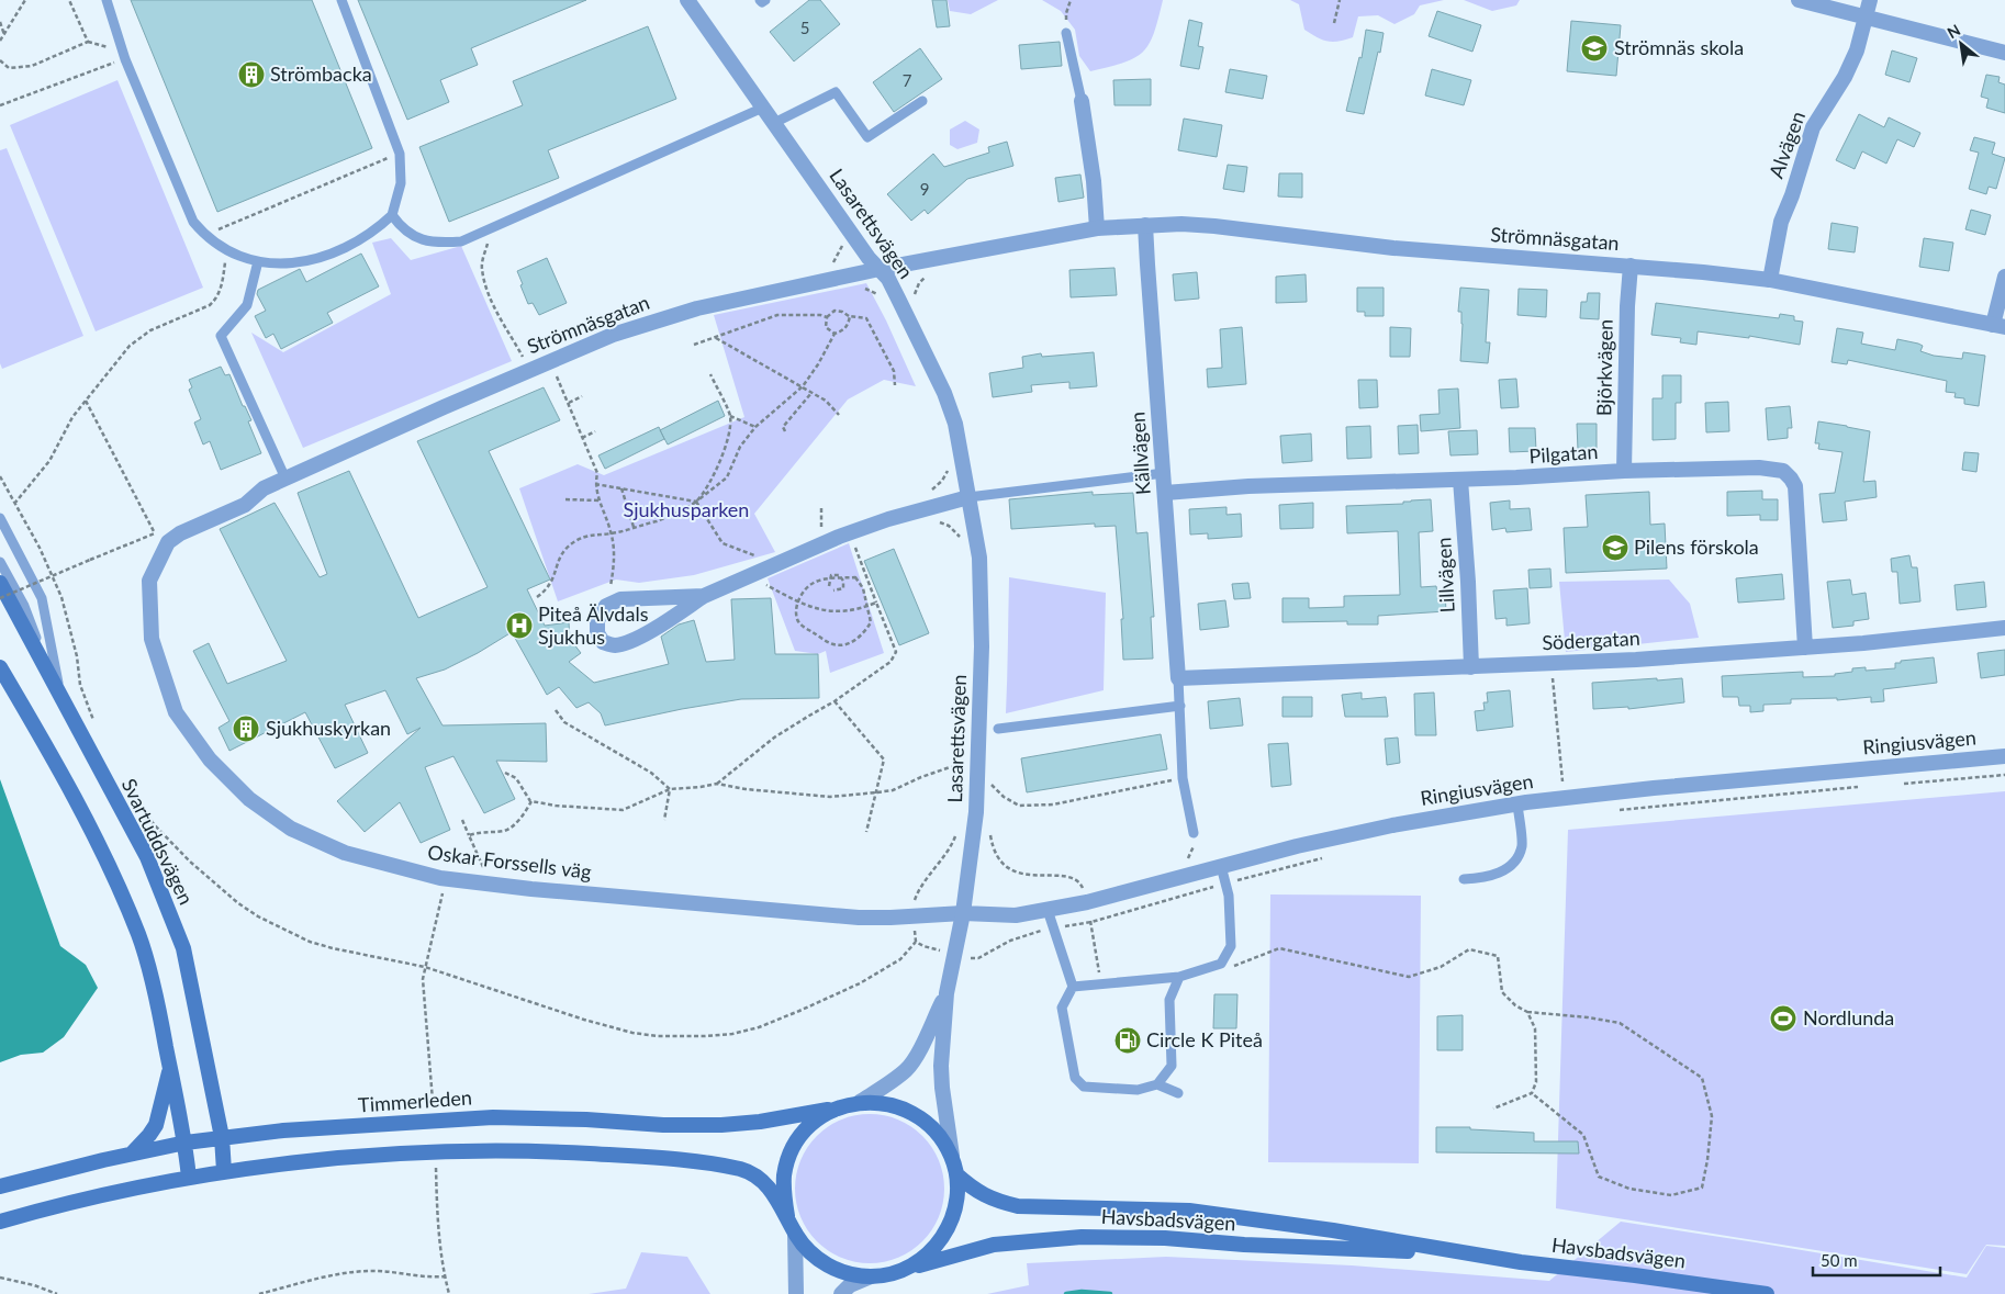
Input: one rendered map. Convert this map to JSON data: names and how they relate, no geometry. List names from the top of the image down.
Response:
{
  "streets": {
    "main road": ["Svartuddsvägen", "Timmerleden", "Havsbadsvägen"],
    "street": [
      "Alvägen",
      "Lasarettsvägen",
      "Strömnäsgatan",
      "Björkvägen",
      "Källvägen",
      "Pilgatan",
      "Lillvägen",
      "Södergatan",
      "Ringiusvägen",
      "Oskar Forssells väg"
    ]
  },
  "crossings": [
    ["Alvägen", "Strömnäsgatan"],
    ["Lasarettsvägen", "Strömnäsgatan"],
    ["Lasarettsvägen", "Ringiusvägen"],
    ["Lasarettsvägen", "Oskar Forssells väg"],
    ["Lasarettsvägen", "Timmerleden"],
    ["Lasarettsvägen", "Havsbadsvägen"],
    ["Strömnäsgatan", "Björkvägen"],
    ["Strömnäsgatan", "Källvägen"],
    ["Strömnäsgatan", "Oskar Forssells väg"],
    ["Björkvägen", "Pilgatan"],
    ["Källvägen", "Pilgatan"],
    ["Källvägen", "Södergatan"],
    ["Pilgatan", "Lillvägen"],
    ["Pilgatan", "Södergatan"],
    ["Lillvägen", "Södergatan"],
    ["Ringiusvägen", "Oskar Forssells väg"],
    ["Svartuddsvägen", "Timmerleden"],
    ["Timmerleden", "Havsbadsvägen"]
  ],
  "parks": ["Sjukhusparken"],
  "places": {
    "school or university": ["Strömnäs skola", "Pilens förskola"],
    "building": ["Strömbacka", "Sjukhuskyrkan"],
    "hospital": ["Piteå Älvdals Sjukhus"],
    "sports": ["Nordlunda"],
    "fuel station": ["Circle K Piteå"]
  },
  "house_numbers": ["5", "7", "9"],
  "scale_bar": "50 m",
  "north": "top left"
}
